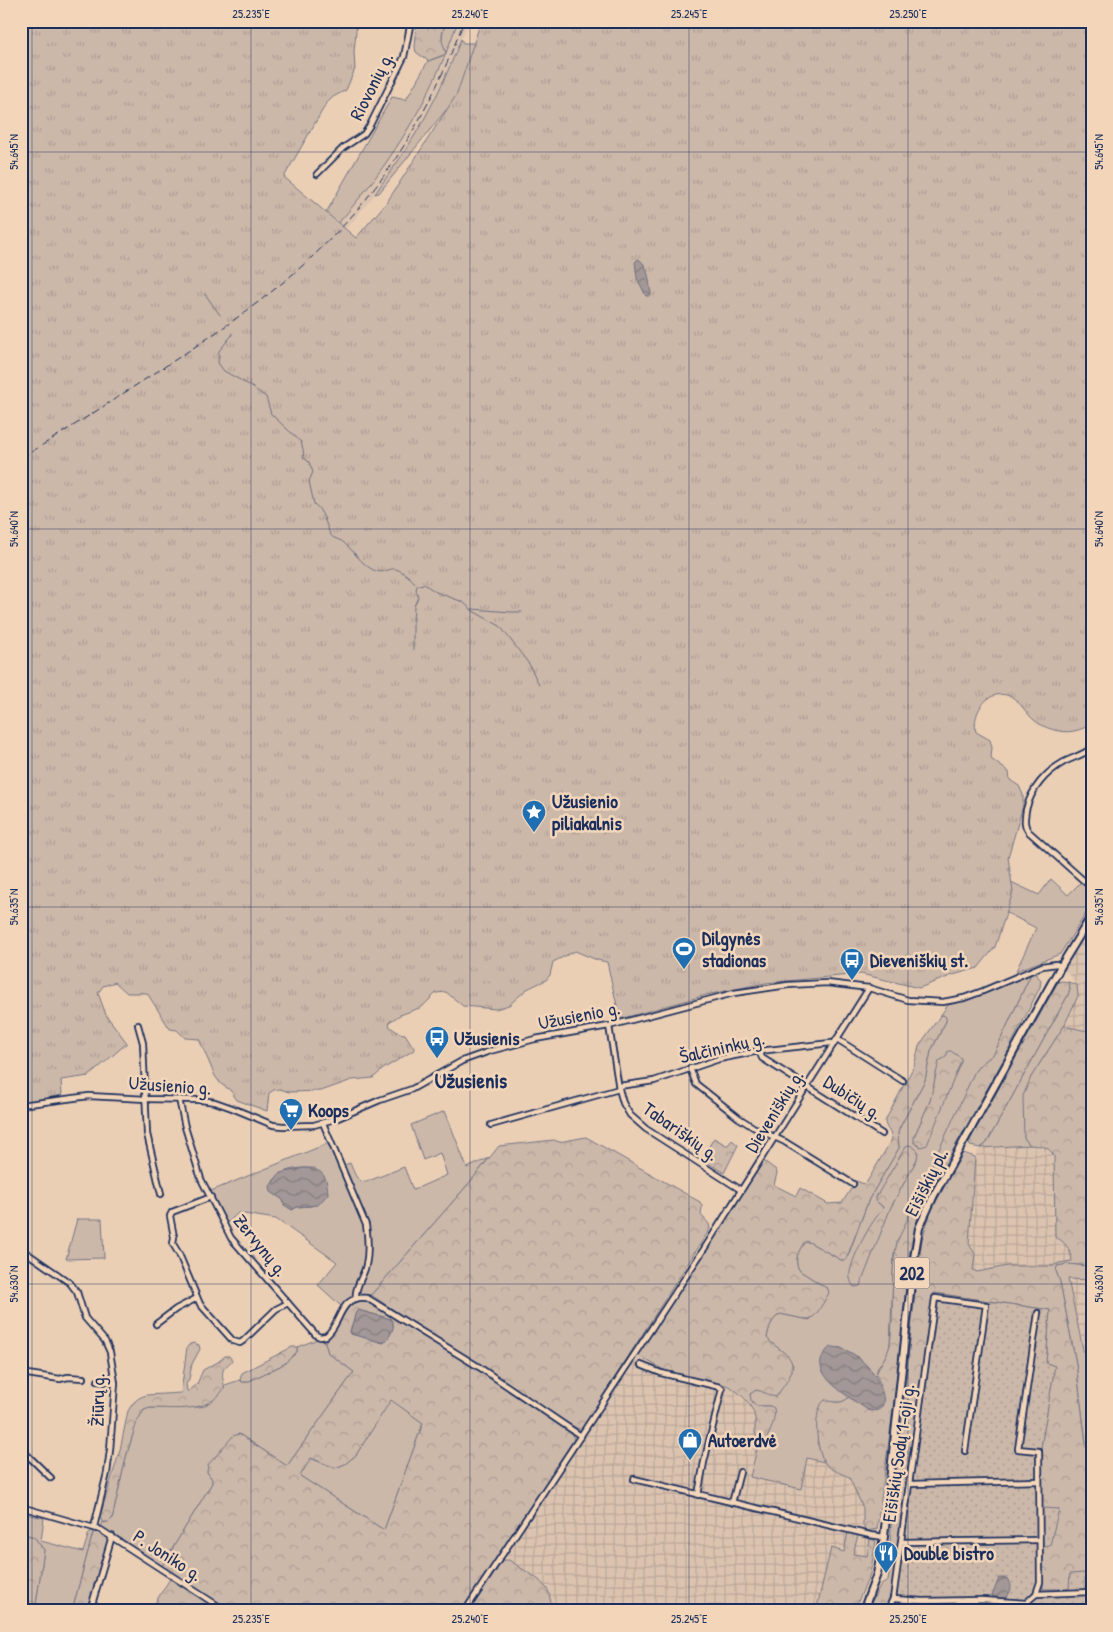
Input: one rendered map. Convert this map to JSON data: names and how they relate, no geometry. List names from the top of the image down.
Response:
{
  "streets": {
    "main road": ["Eišiškių pl.", "202"],
    "street": [
      "Riovonių g.",
      "Užusienio g.",
      "Šalčininkų g.",
      "Dubičių g.",
      "Dieveniškių g.",
      "Tabariškių g.",
      "Zervynų g.",
      "Žiūrų g.",
      "Eišiškių Sodų 1-oji g.",
      "P. Joniko g."
    ]
  },
  "crossings": [
    ["Užusienio g.", "Dieveniškių g."],
    ["Užusienio g.", "Tabariškių g."],
    ["Užusienio g.", "Eišiškių pl."],
    ["Užusienio g.", "Zervynų g."],
    ["Šalčininkų g.", "Dubičių g."],
    ["Šalčininkų g.", "Dieveniškių g."],
    ["Šalčininkų g.", "Tabariškių g."],
    ["Dubičių g.", "Dieveniškių g."],
    ["Dieveniškių g.", "Tabariškių g."],
    ["Žiūrų g.", "P. Joniko g."]
  ],
  "districts": ["Užusienis"],
  "places": {
    "place": ["Užusienio piliakalnis"],
    "sports": ["Dilgynės stadionas"],
    "bus stop": ["Dieveniškių st.", "Užusienis"],
    "supermarket": ["Koops"],
    "shop": ["Autoerdvė"],
    "restaurant": ["Double bistro"]
  },
  "coordinates": [
    "25.235°E",
    "25.240°E",
    "25.245°E",
    "25.250°E",
    "54.645°N",
    "54.640°N",
    "54.635°N",
    "54.630°N"
  ]
}
